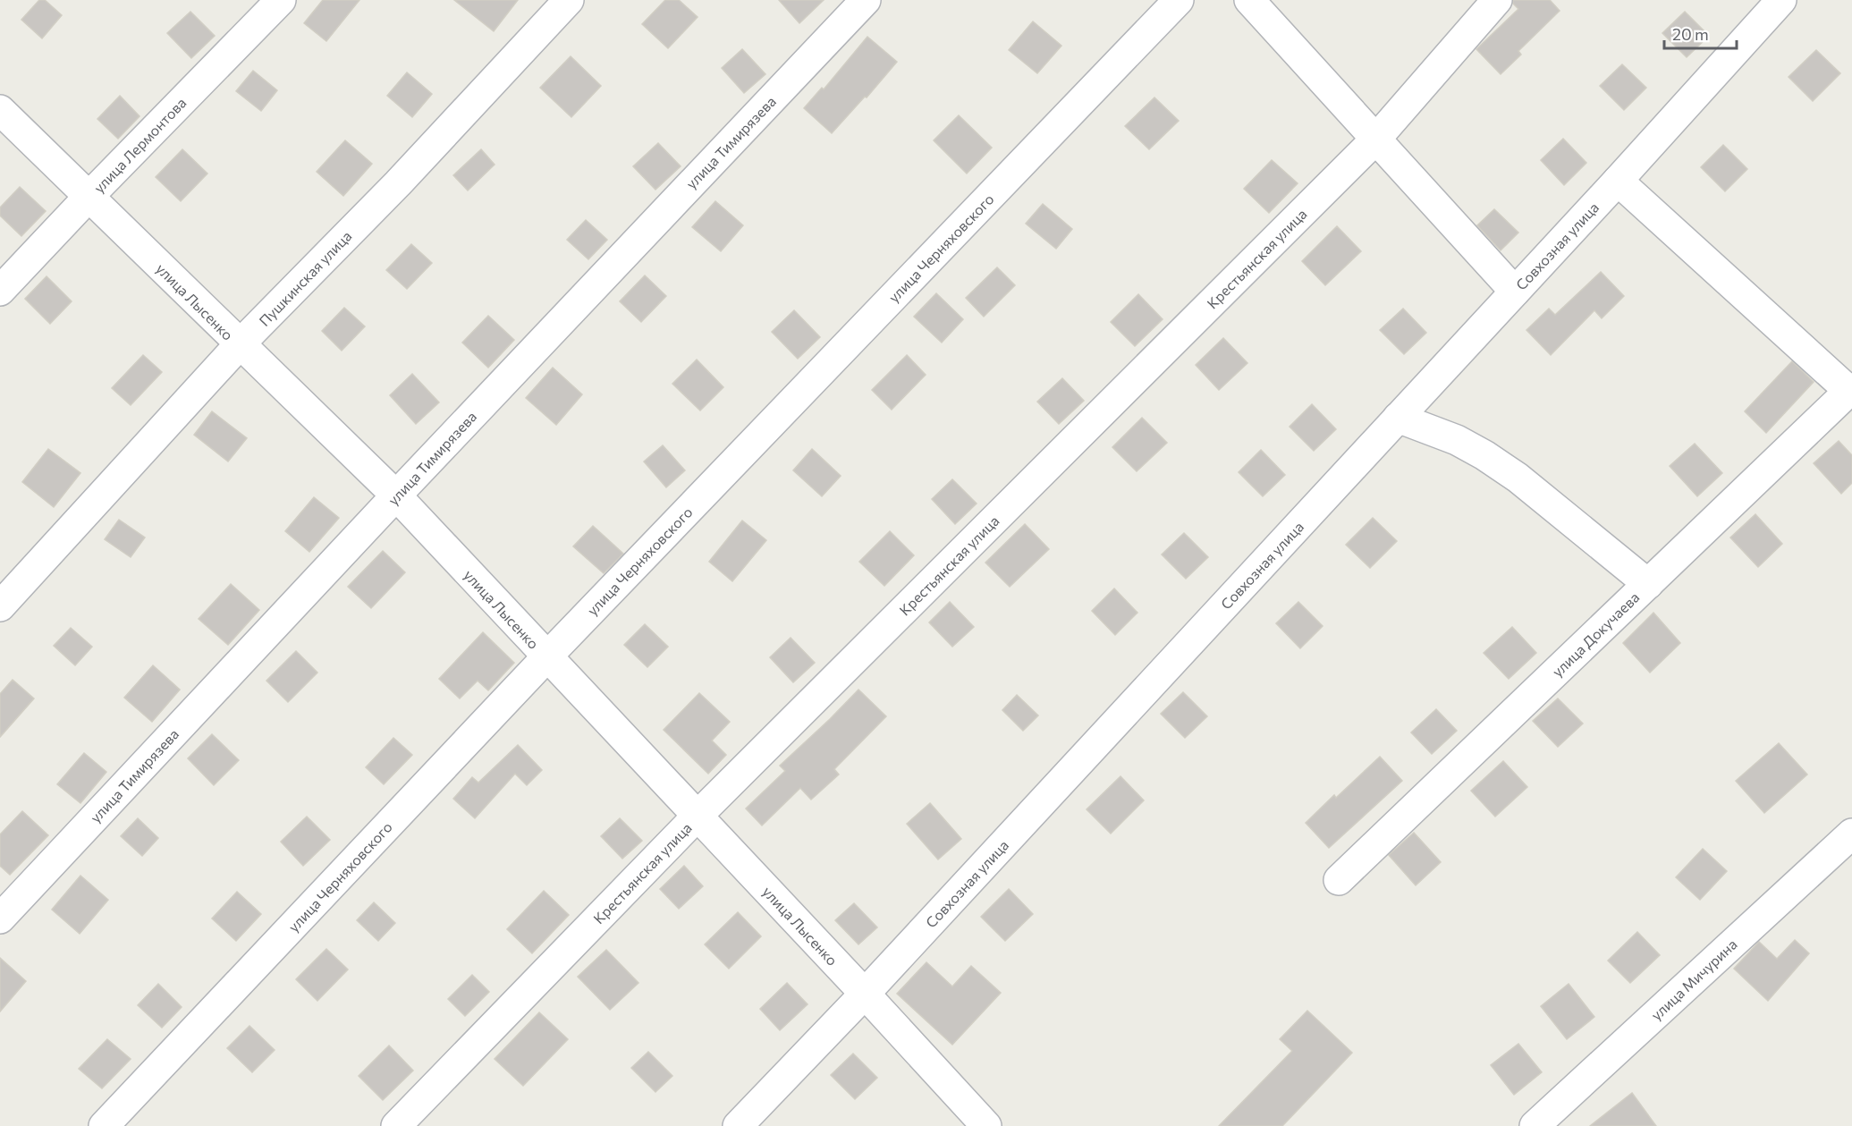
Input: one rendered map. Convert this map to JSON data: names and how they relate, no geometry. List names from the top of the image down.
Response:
{
  "streets": {
    "street": [
      "улица Тимирязева",
      "улица Лермонтова",
      "Совхозная улица",
      "улица Черняховского",
      "Крестьянская улица",
      "Пушкинская улица",
      "улица Лысенко",
      "улица Докучаева",
      "улица Мичурина"
    ]
  },
  "crossings": [
    ["улица Тимирязева", "улица Лысенко"],
    ["улица Лермонтова", "улица Лысенко"],
    ["Совхозная улица", "улица Лысенко"],
    ["улица Черняховского", "улица Лысенко"],
    ["Крестьянская улица", "улица Лысенко"],
    ["Пушкинская улица", "улица Лысенко"]
  ],
  "scale_bar": "20 m"
}
